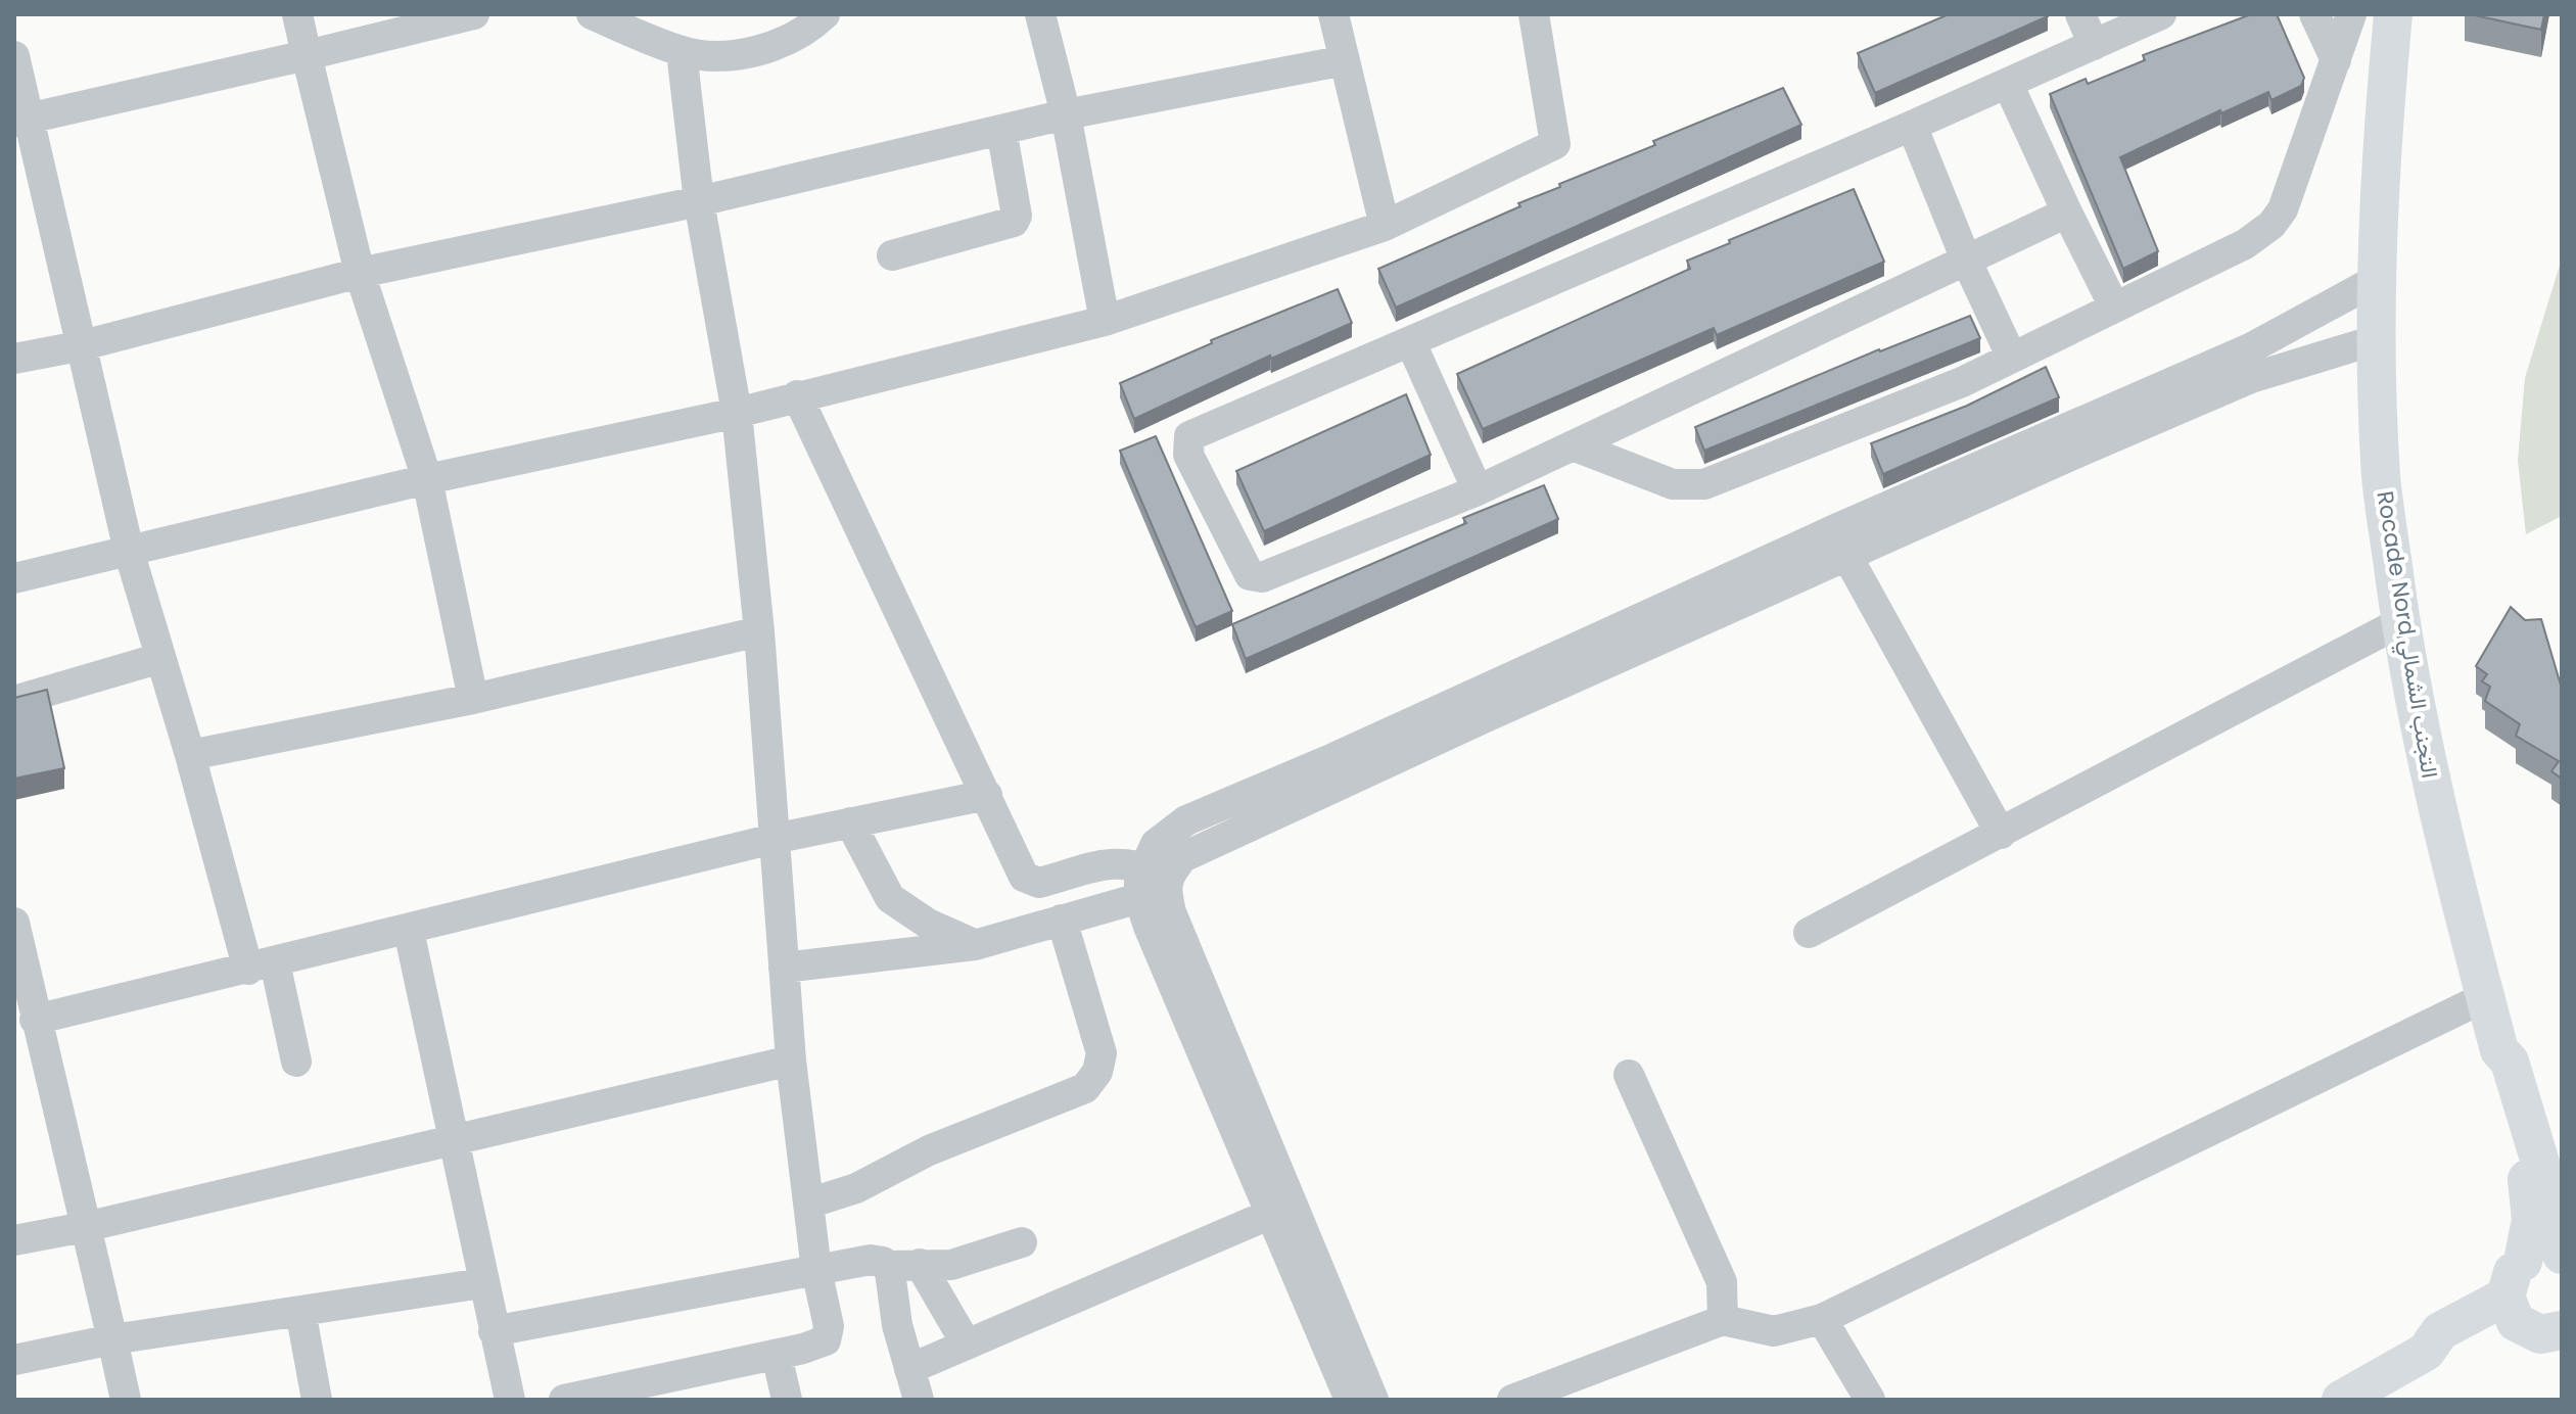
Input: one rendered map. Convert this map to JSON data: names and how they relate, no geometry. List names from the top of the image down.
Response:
{
  "streets": {
    "main road": ["Rocade Nord,التجنب الشمالي"]
  }
}
